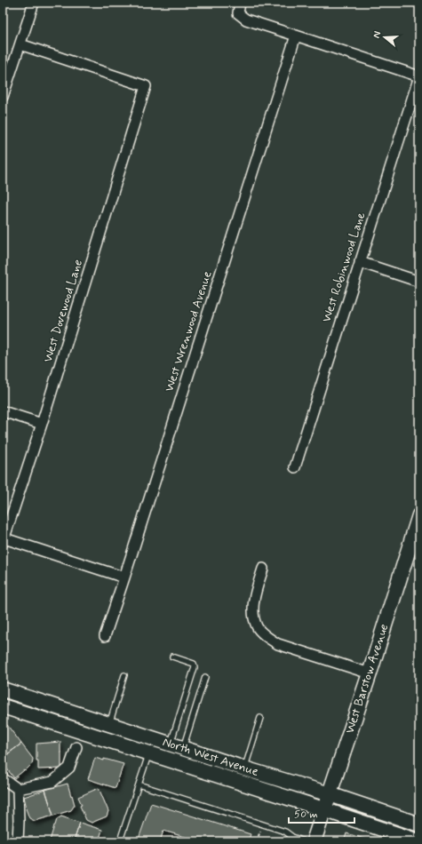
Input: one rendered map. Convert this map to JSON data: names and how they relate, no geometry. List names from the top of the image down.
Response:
{
  "streets": {
    "main road": ["West Barstow Avenue", "North West Avenue"],
    "street": ["West Robinwood Lane", "West Dovewood Lane", "West Wrenwood Avenue"]
  },
  "crossings": [
    ["West Barstow Avenue", "North West Avenue"]
  ],
  "scale_bar": "50 m",
  "north": "left"
}
